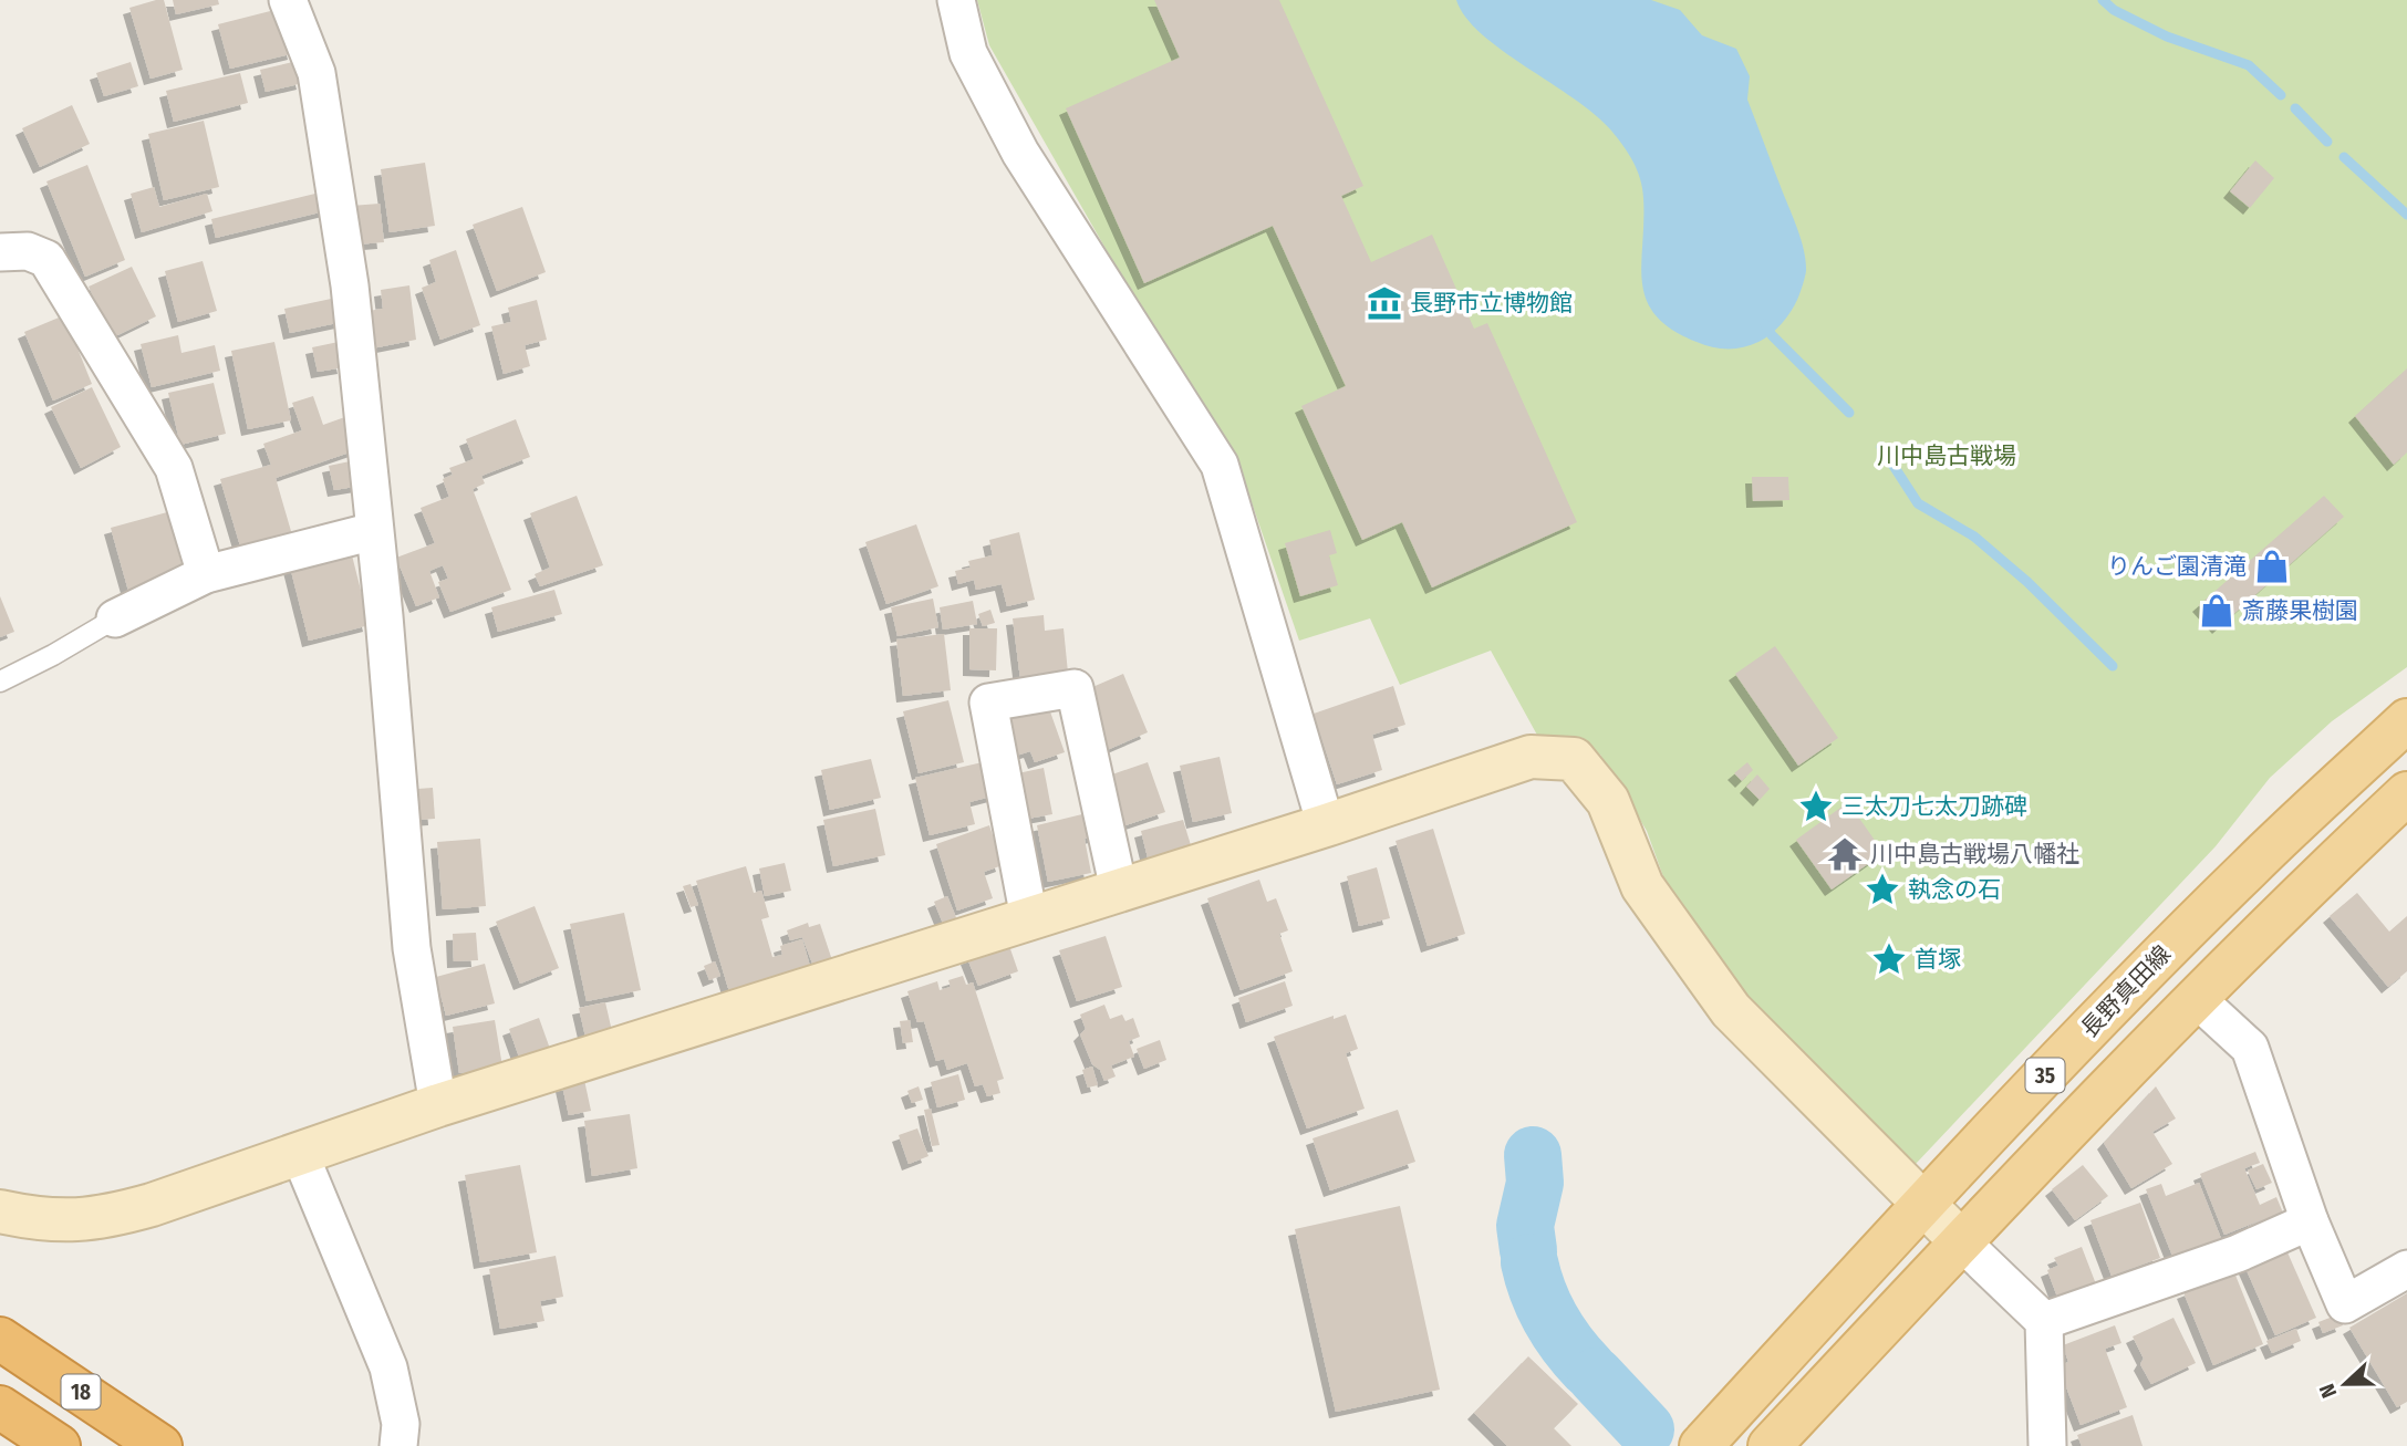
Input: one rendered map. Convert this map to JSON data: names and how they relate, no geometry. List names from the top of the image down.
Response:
{
  "streets": {
    "highway": ["18"],
    "main road": ["長野真田線", "35"]
  },
  "parks": ["川中島古戦場"],
  "places": {
    "museum": ["長野市立博物館"],
    "shop": ["りんご園清滝", "斎藤果樹園"],
    "place": ["三太刀七太刀跡碑", "執念の石", "首塚"],
    "temple": ["川中島古戦場八幡社"]
  },
  "north": "left"
}
